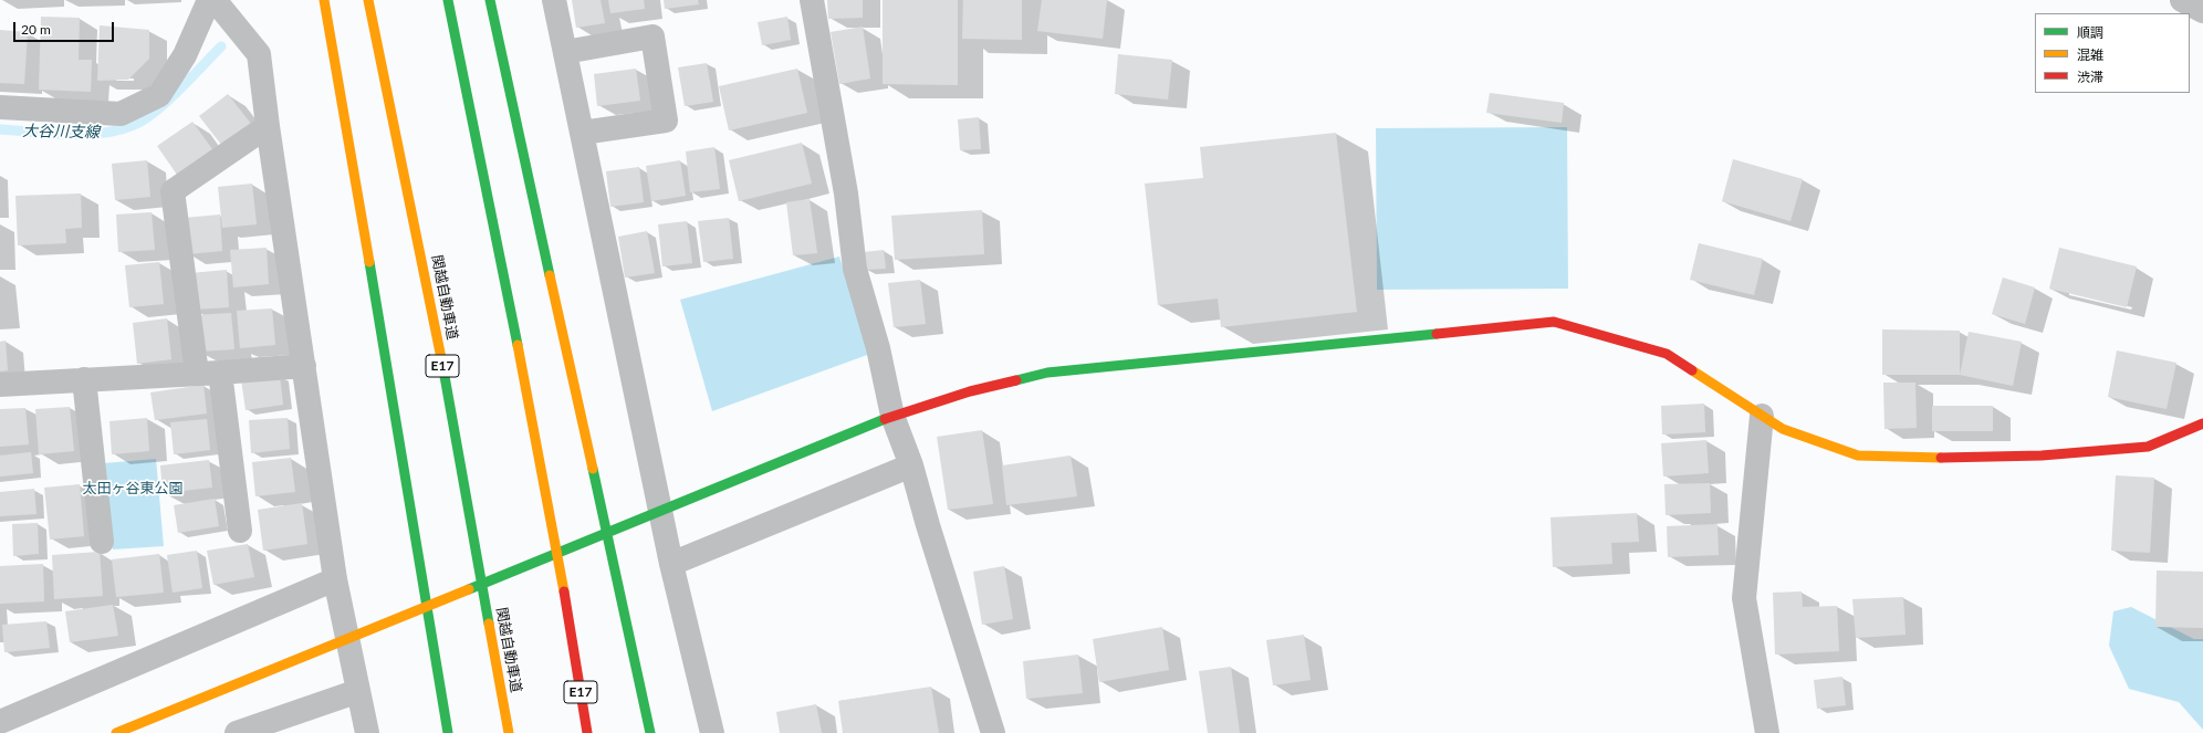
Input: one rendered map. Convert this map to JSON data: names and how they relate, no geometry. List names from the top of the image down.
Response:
{
  "streets": {
    "main road": ["関越自動車道", "E17"]
  },
  "water": ["大谷川支線"],
  "parks": ["太田ヶ谷東公園"],
  "legend": ["順調", "混雑", "渋滞"],
  "scale_bar": "20 m"
}
